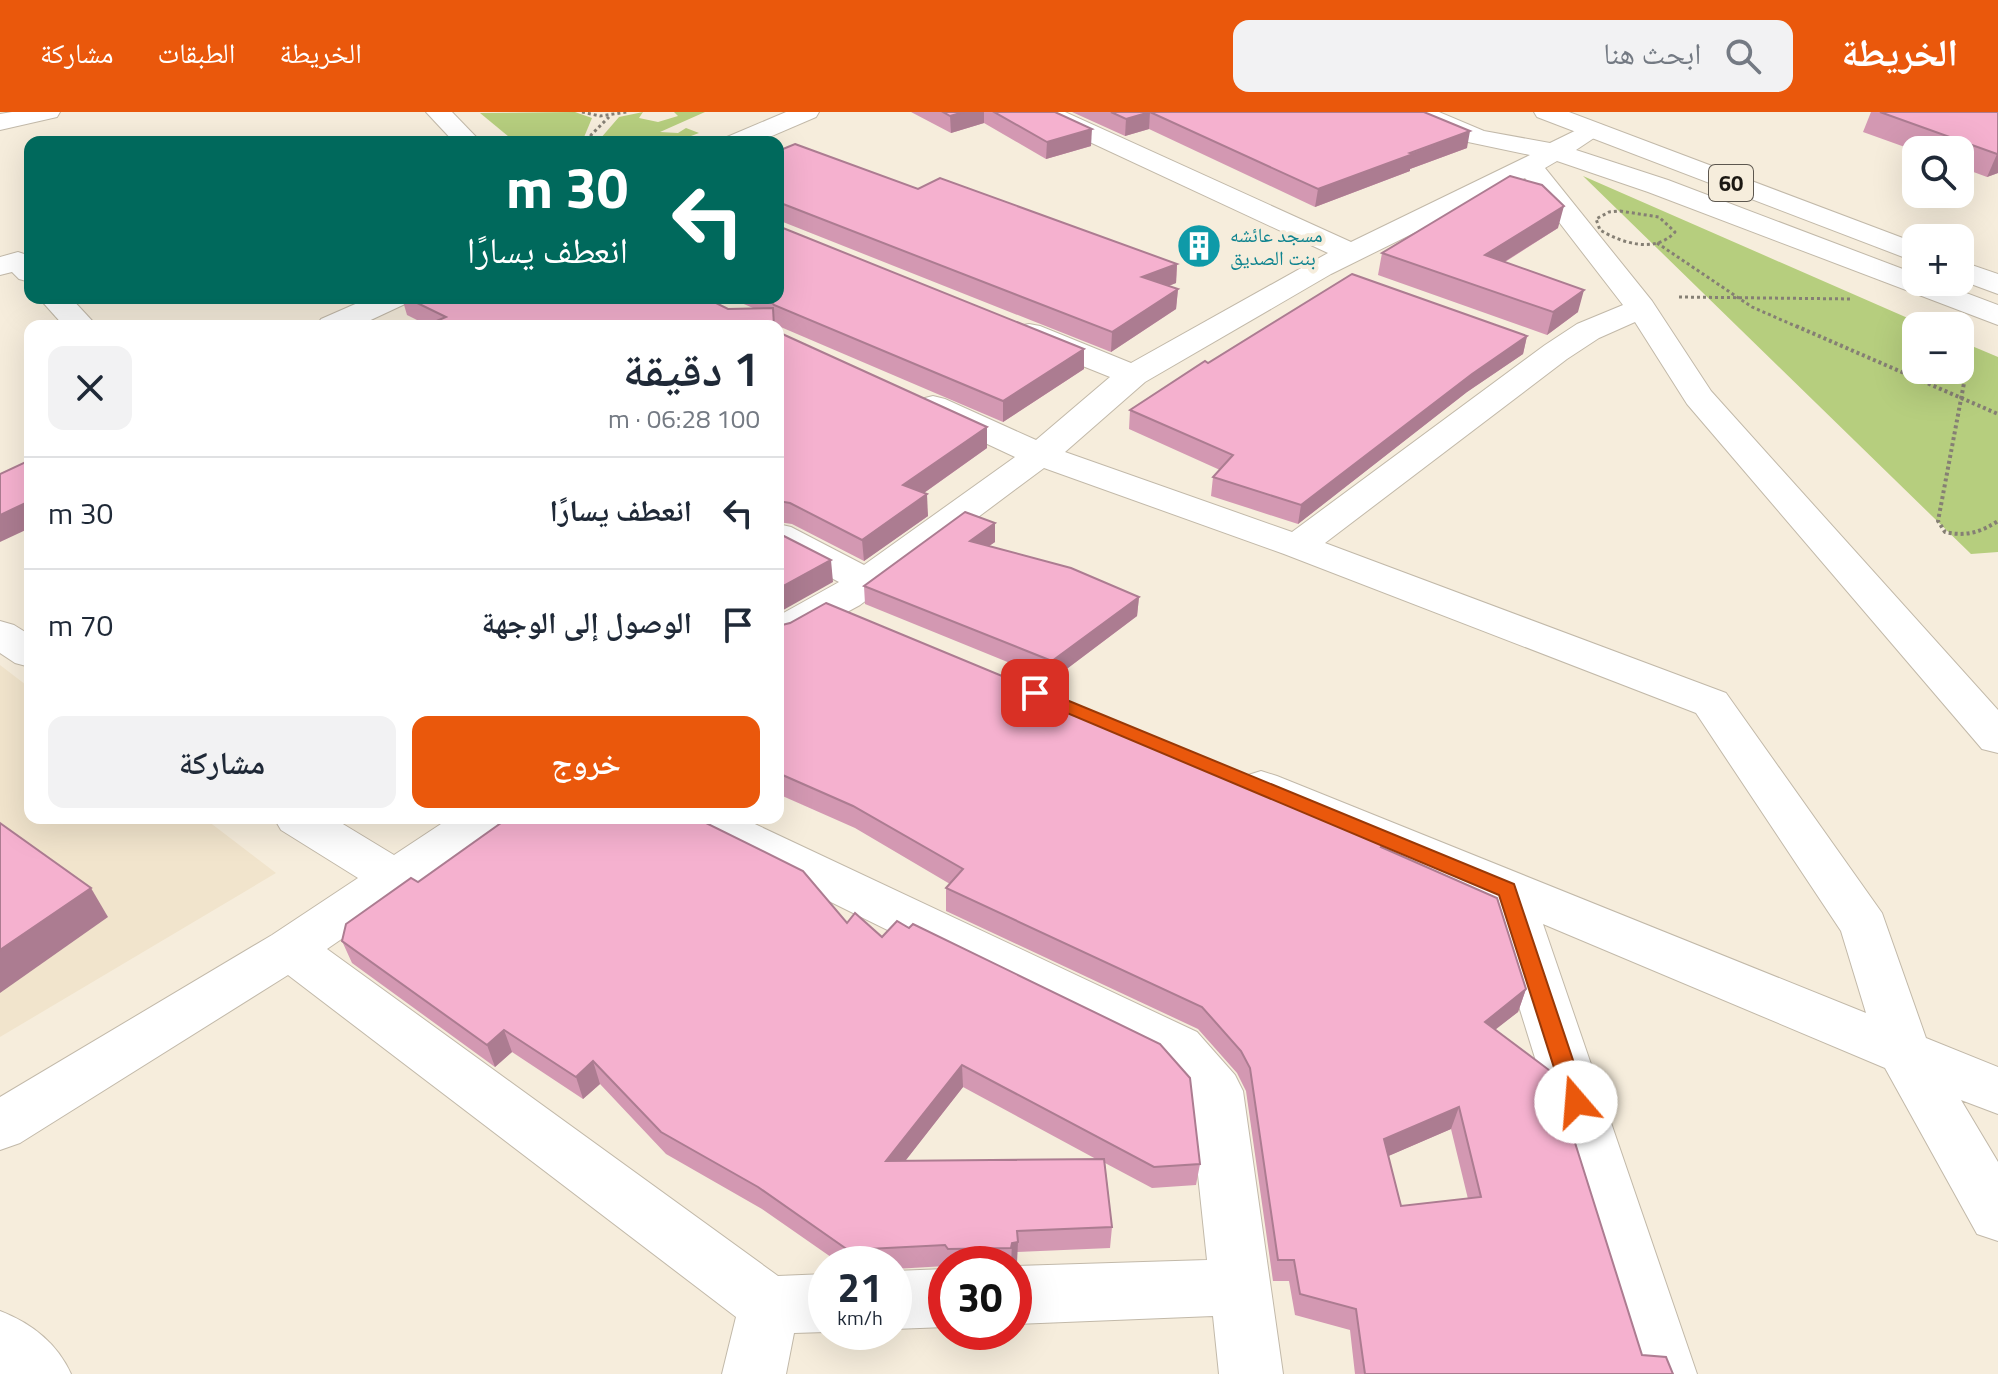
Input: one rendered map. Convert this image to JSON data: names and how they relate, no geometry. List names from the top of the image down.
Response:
{
  "streets": {
    "street": ["60"]
  },
  "places": {
    "building": ["مسجد عائشه بنت الصديق"]
  },
  "page": {
    "header": "الخريطة",
    "search": "ابحث هنا",
    "nav": ["الخريطة", "الطبقات", "مشاركة"],
    "map_buttons": ["+", "−"],
    "turn": ["30 m", "انعطف يسارًا"],
    "heading": ["1 دقيقة", "100 m · 06:28"],
    "list": [
      {
        "name": "انعطف يسارًا",
        "value": "30 m"
      },
      {
        "name": "الوصول إلى الوجهة",
        "value": "70 m"
      }
    ],
    "buttons": ["خروج", "مشاركة"],
    "speed": "21 km/h",
    "limit": "30"
  }
}
